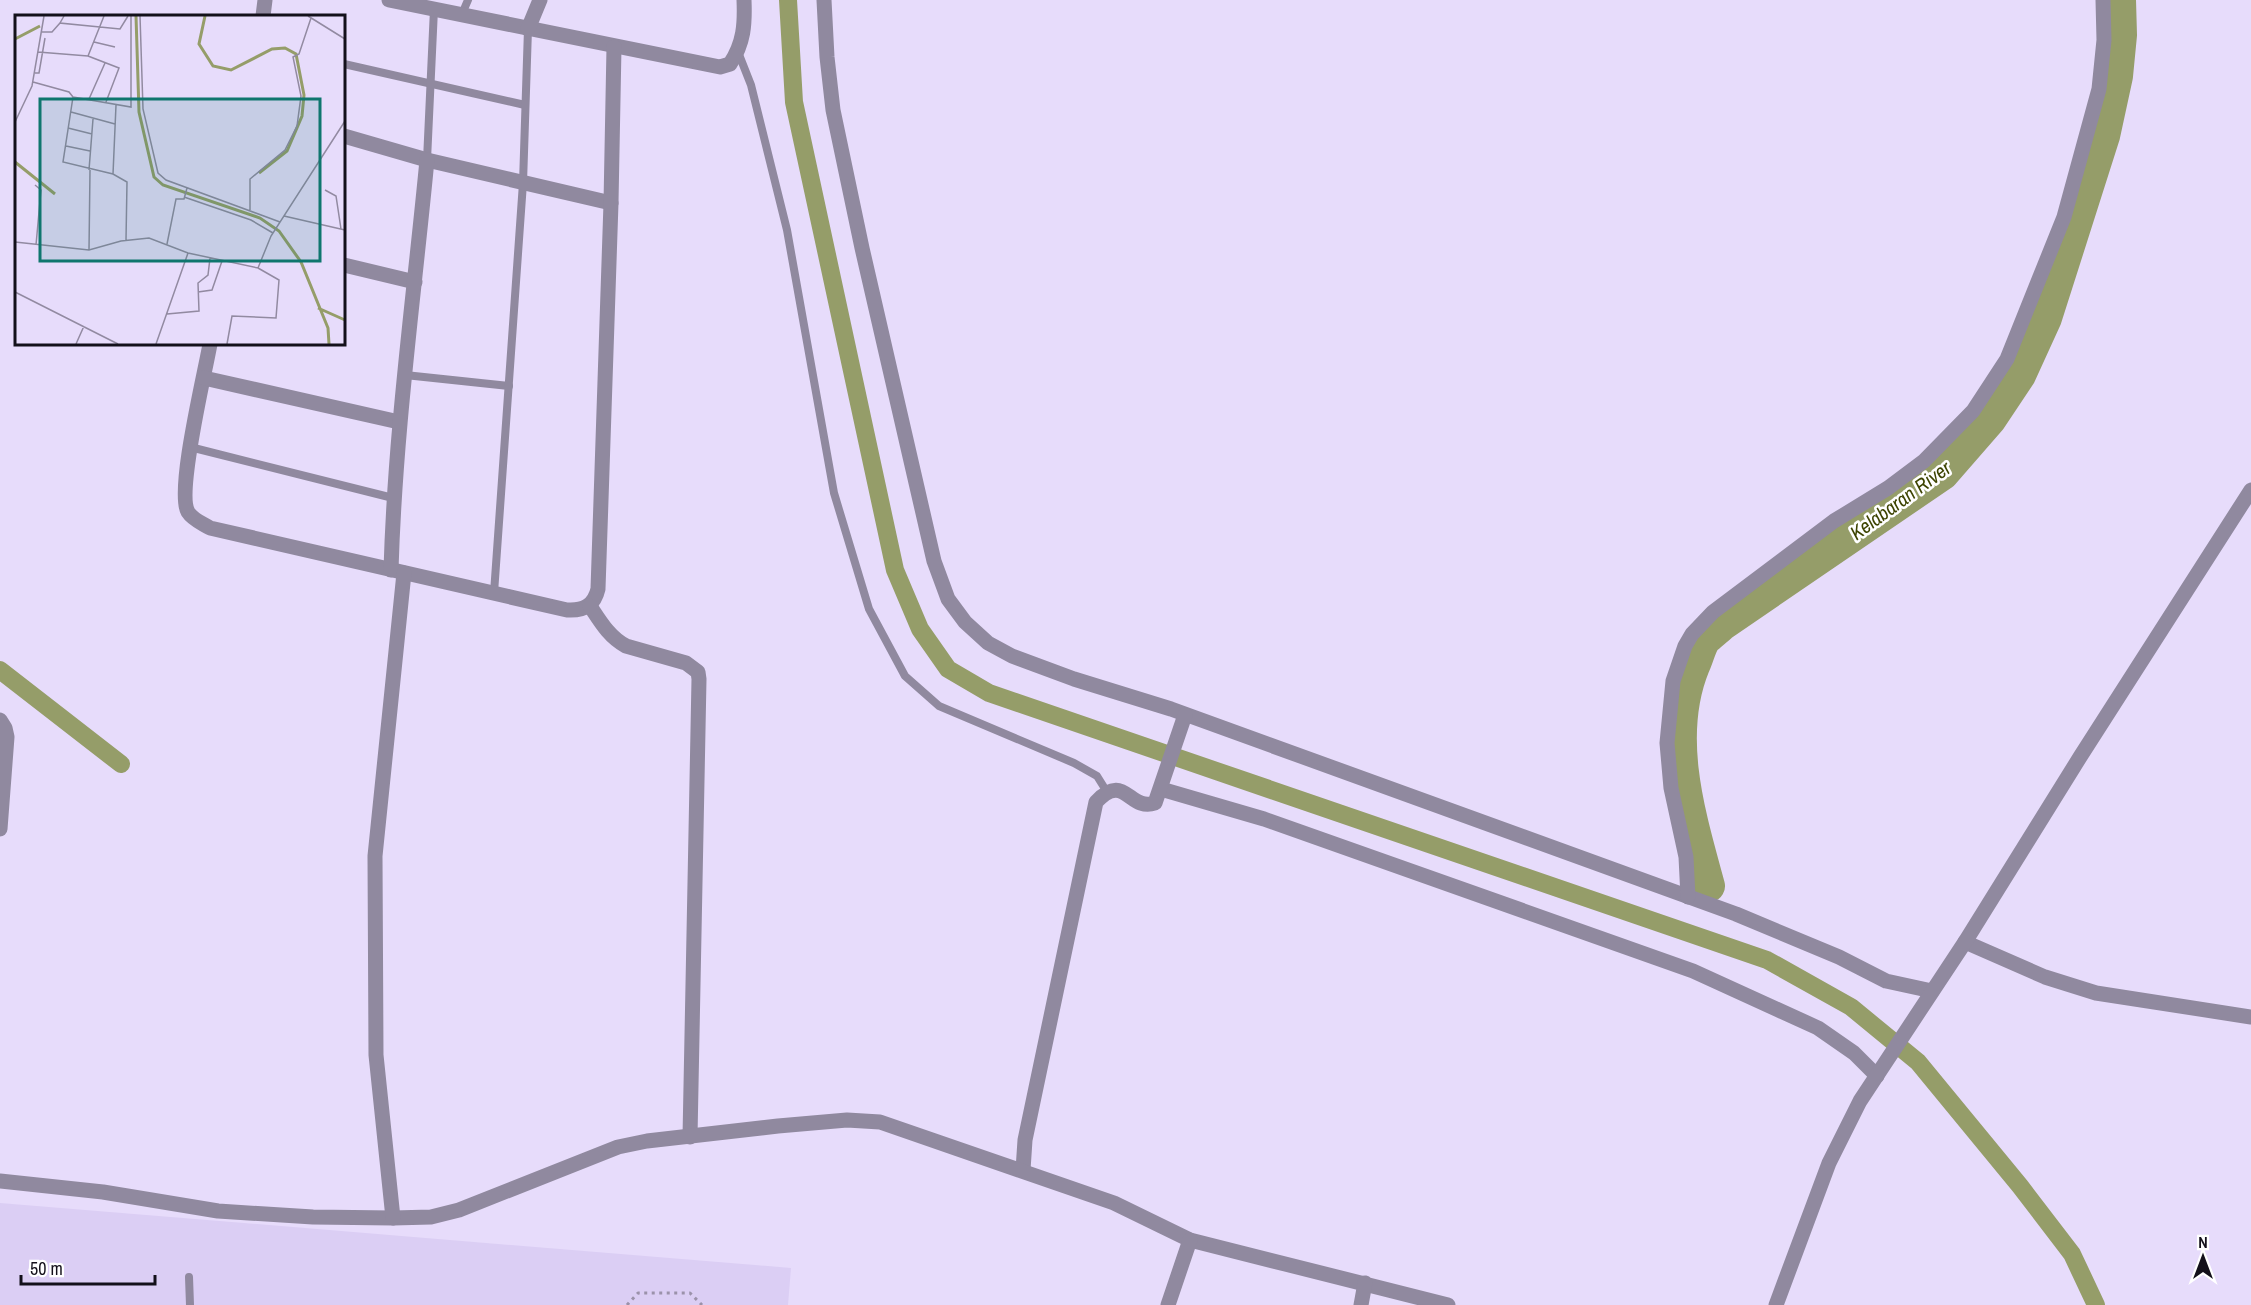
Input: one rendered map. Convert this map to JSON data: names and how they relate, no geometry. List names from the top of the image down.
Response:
{
  "water": ["Kelabaran River"],
  "scale_bar": "50 m",
  "north": "top"
}
